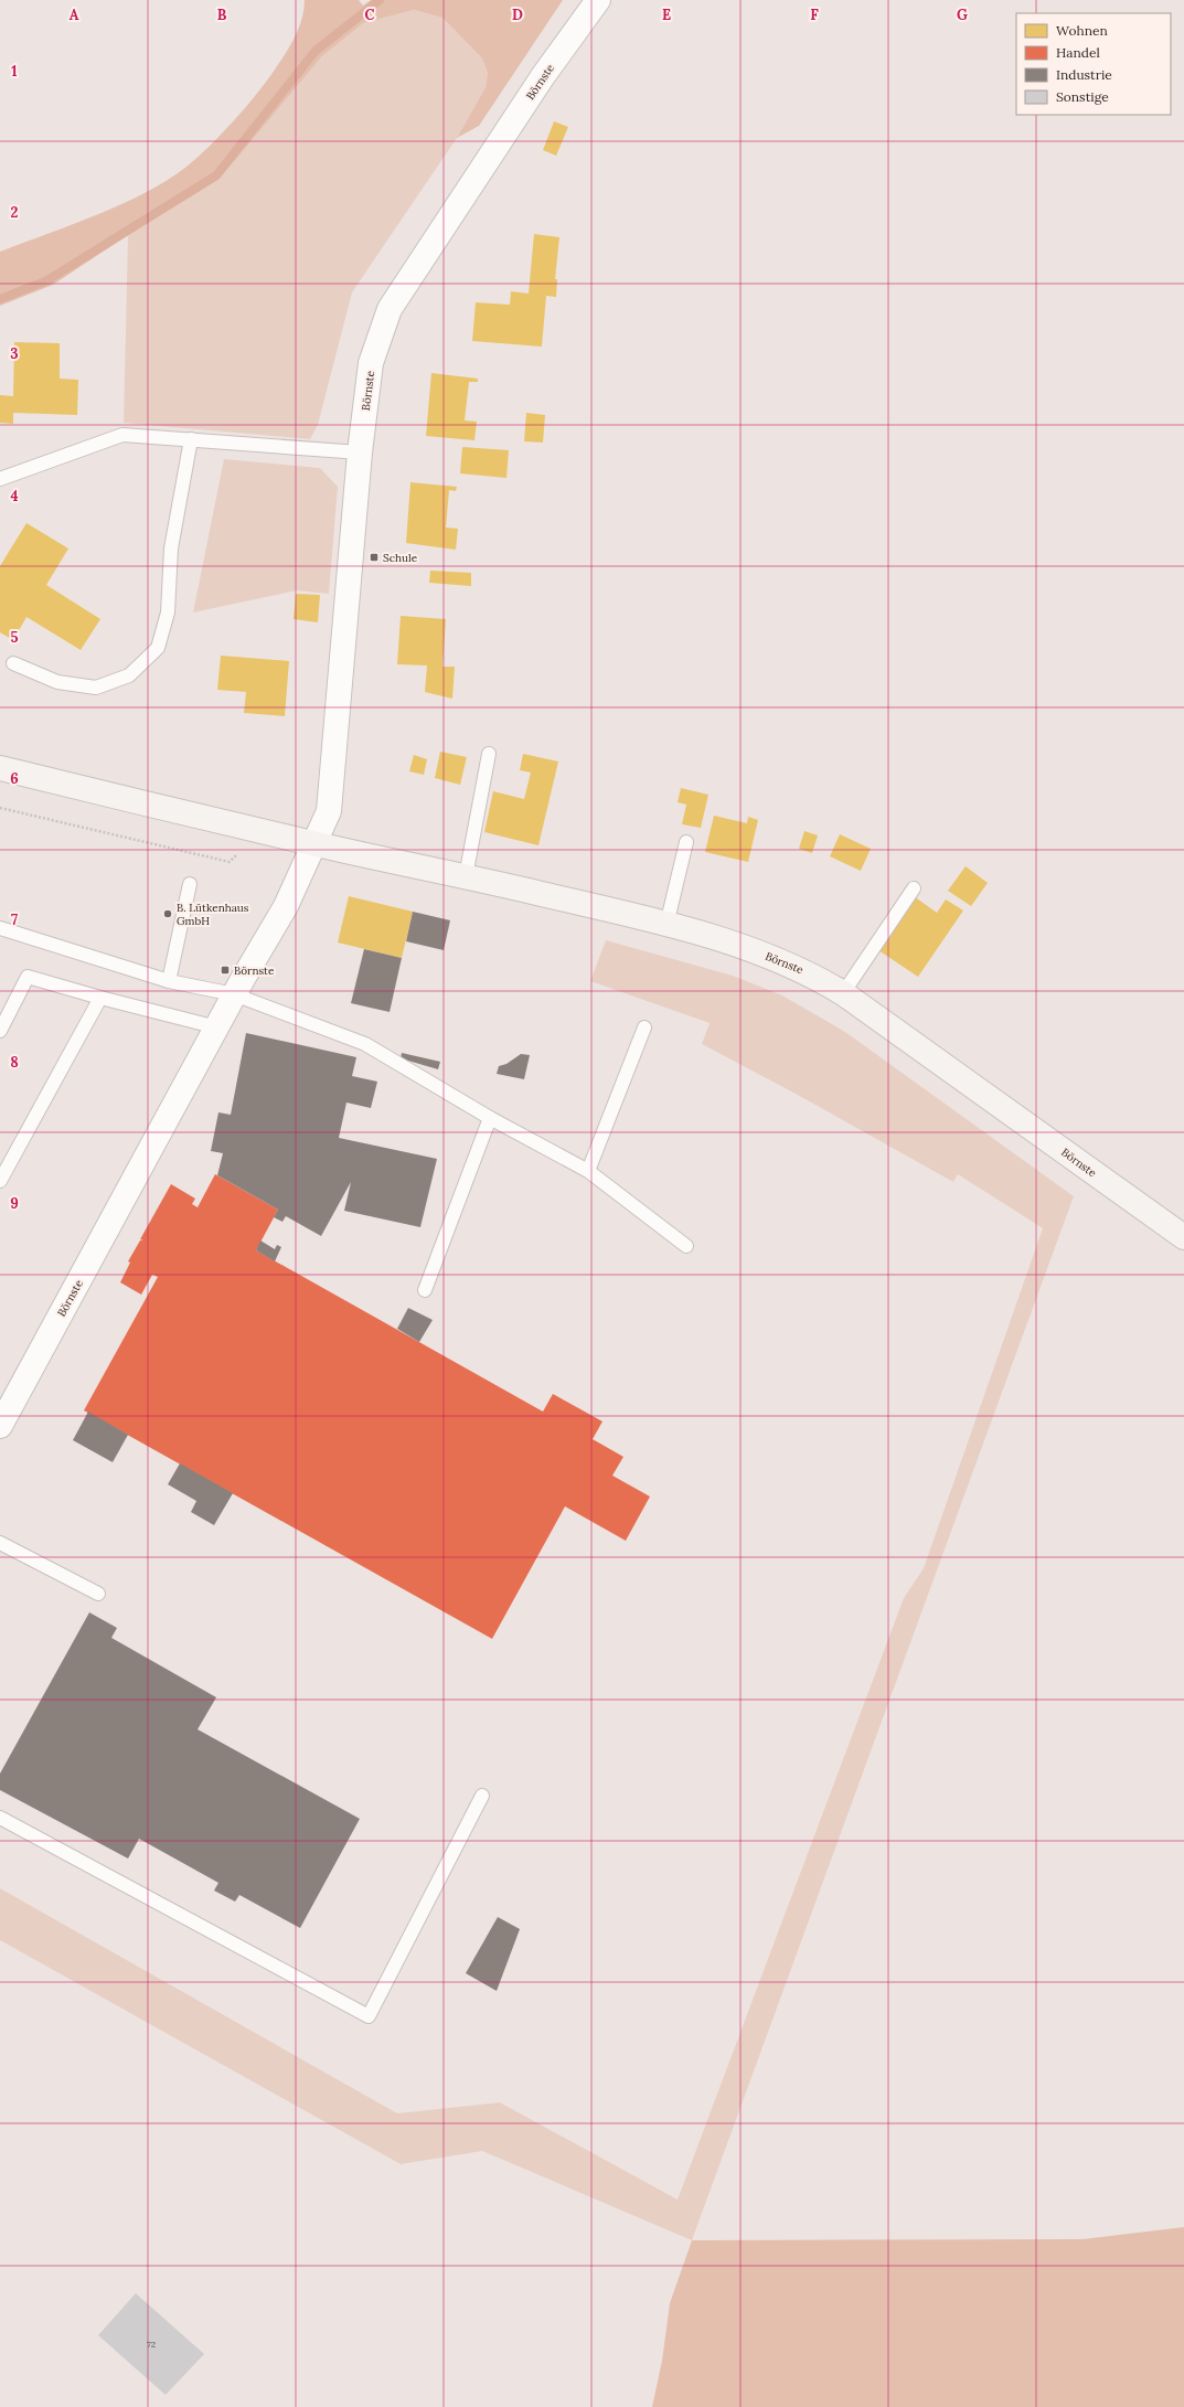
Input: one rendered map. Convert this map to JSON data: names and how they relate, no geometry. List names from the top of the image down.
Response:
{
  "streets": {
    "street": ["Börnste"]
  },
  "places": {
    "transit": ["Schule", "Börnste"],
    "other": ["B. Lütkenhaus GmbH"]
  },
  "house_numbers": ["72"],
  "legend": [
    "Wohnen",
    "Handel",
    "Industrie",
    "Sonstige"
  ],
  "grid": {
    "columns": [
      "A",
      "B",
      "C",
      "D",
      "E",
      "F",
      "G"
    ],
    "rows": [
      "1",
      "2",
      "3",
      "4",
      "5",
      "6",
      "7",
      "8",
      "9"
    ]
  }
}
